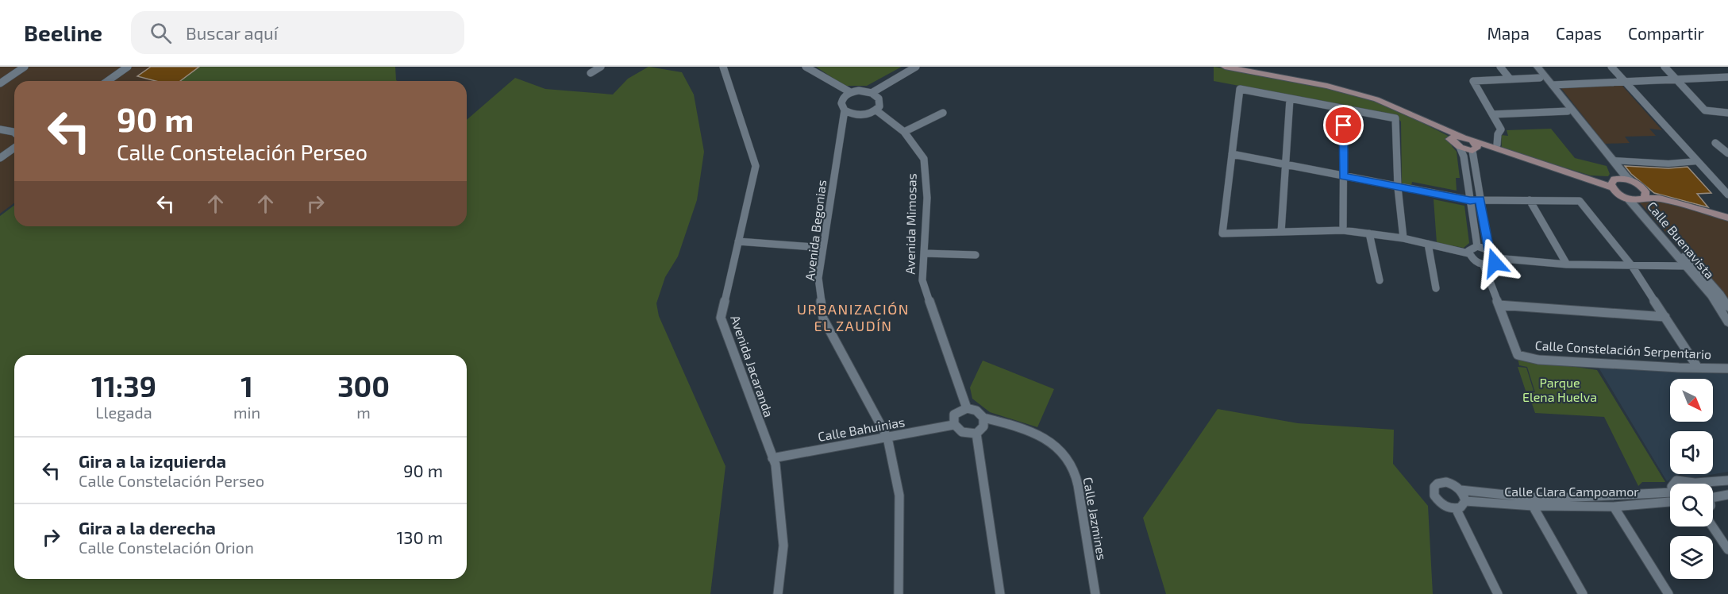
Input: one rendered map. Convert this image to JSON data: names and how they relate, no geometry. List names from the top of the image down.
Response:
{
  "streets": {
    "street": [
      "Avenida Mimosas",
      "Avenida Begonias",
      "Calle Buenavista",
      "Calle Constelación Serpentario",
      "Avenida Jacaranda",
      "Calle Bahuinias",
      "Calle Clara Campoamor",
      "Calle Jazmines"
    ]
  },
  "crossings": [
    ["Avenida Mimosas", "Avenida Begonias"],
    ["Avenida Mimosas", "Calle Bahuinias"],
    ["Avenida Mimosas", "Calle Jazmines"],
    ["Avenida Begonias", "Calle Bahuinias"],
    ["Avenida Jacaranda", "Calle Bahuinias"],
    ["Calle Bahuinias", "Calle Jazmines"]
  ],
  "districts": ["URBANIZACIÓN EL ZAUDÍN"],
  "parks": ["Parque Elena Huelva"],
  "north": "bottom right",
  "page": {
    "header": "Beeline",
    "search": "Buscar aquí",
    "nav": ["Mapa", "Capas", "Compartir"],
    "turn": ["90 m", "Calle Constelación Perseo"],
    "eta": [
      "11:39",
      "Llegada",
      "1",
      "min",
      "300",
      "m"
    ],
    "list": [
      {
        "name": "Gira a la izquierda",
        "note": "Calle Constelación Perseo",
        "value": "90 m"
      },
      {
        "name": "Gira a la derecha",
        "note": "Calle Constelación Orion",
        "value": "130 m"
      }
    ]
  }
}
